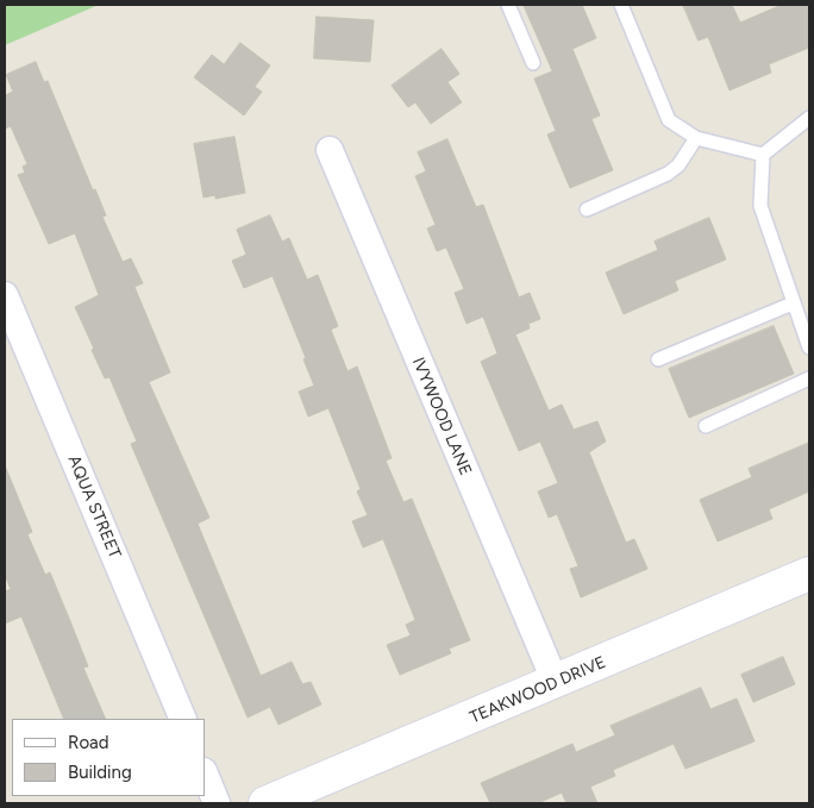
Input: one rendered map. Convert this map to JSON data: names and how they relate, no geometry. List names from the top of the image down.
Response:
{
  "streets": {
    "street": ["IVYWOOD LANE", "AQUA STREET", "TEAKWOOD DRIVE"]
  },
  "crossings": [
    ["IVYWOOD LANE", "TEAKWOOD DRIVE"]
  ],
  "legend": ["Road", "Building"]
}
